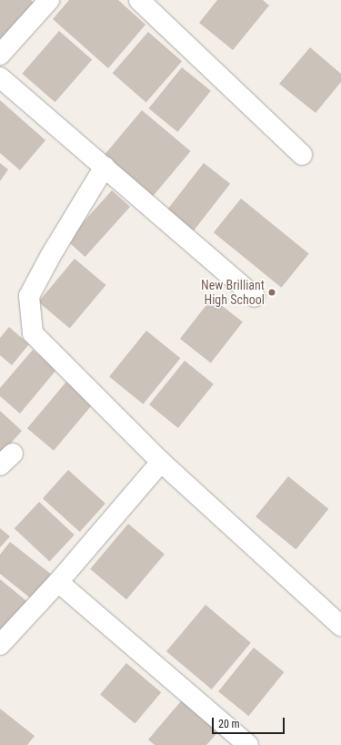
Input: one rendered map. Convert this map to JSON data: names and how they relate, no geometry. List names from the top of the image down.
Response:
{
  "places": ["New Brilliant High School"],
  "scale_bar": "20 m"
}
